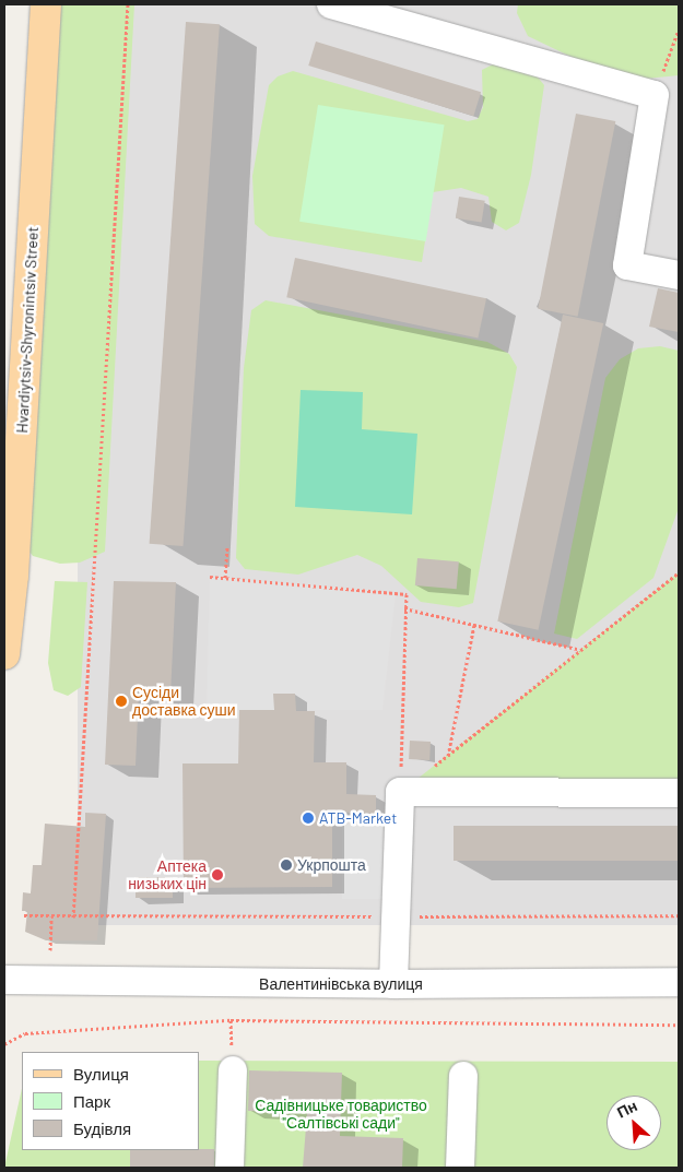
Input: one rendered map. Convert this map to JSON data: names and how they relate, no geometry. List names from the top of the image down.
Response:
{
  "streets": {
    "main road": ["Hvardiytsiv-Shyronintsiv Street"],
    "street": ["Валентинівська вулиця"]
  },
  "parks": ["Садівницьке товариство \"Салтівські сади\""],
  "places": [
    "Сусіди доставка суши",
    "ATB-Market",
    "Укрпошта",
    "Аптека низьких цін"
  ],
  "legend": ["Вулиця", "Парк", "Будівля"],
  "north": "top left"
}
